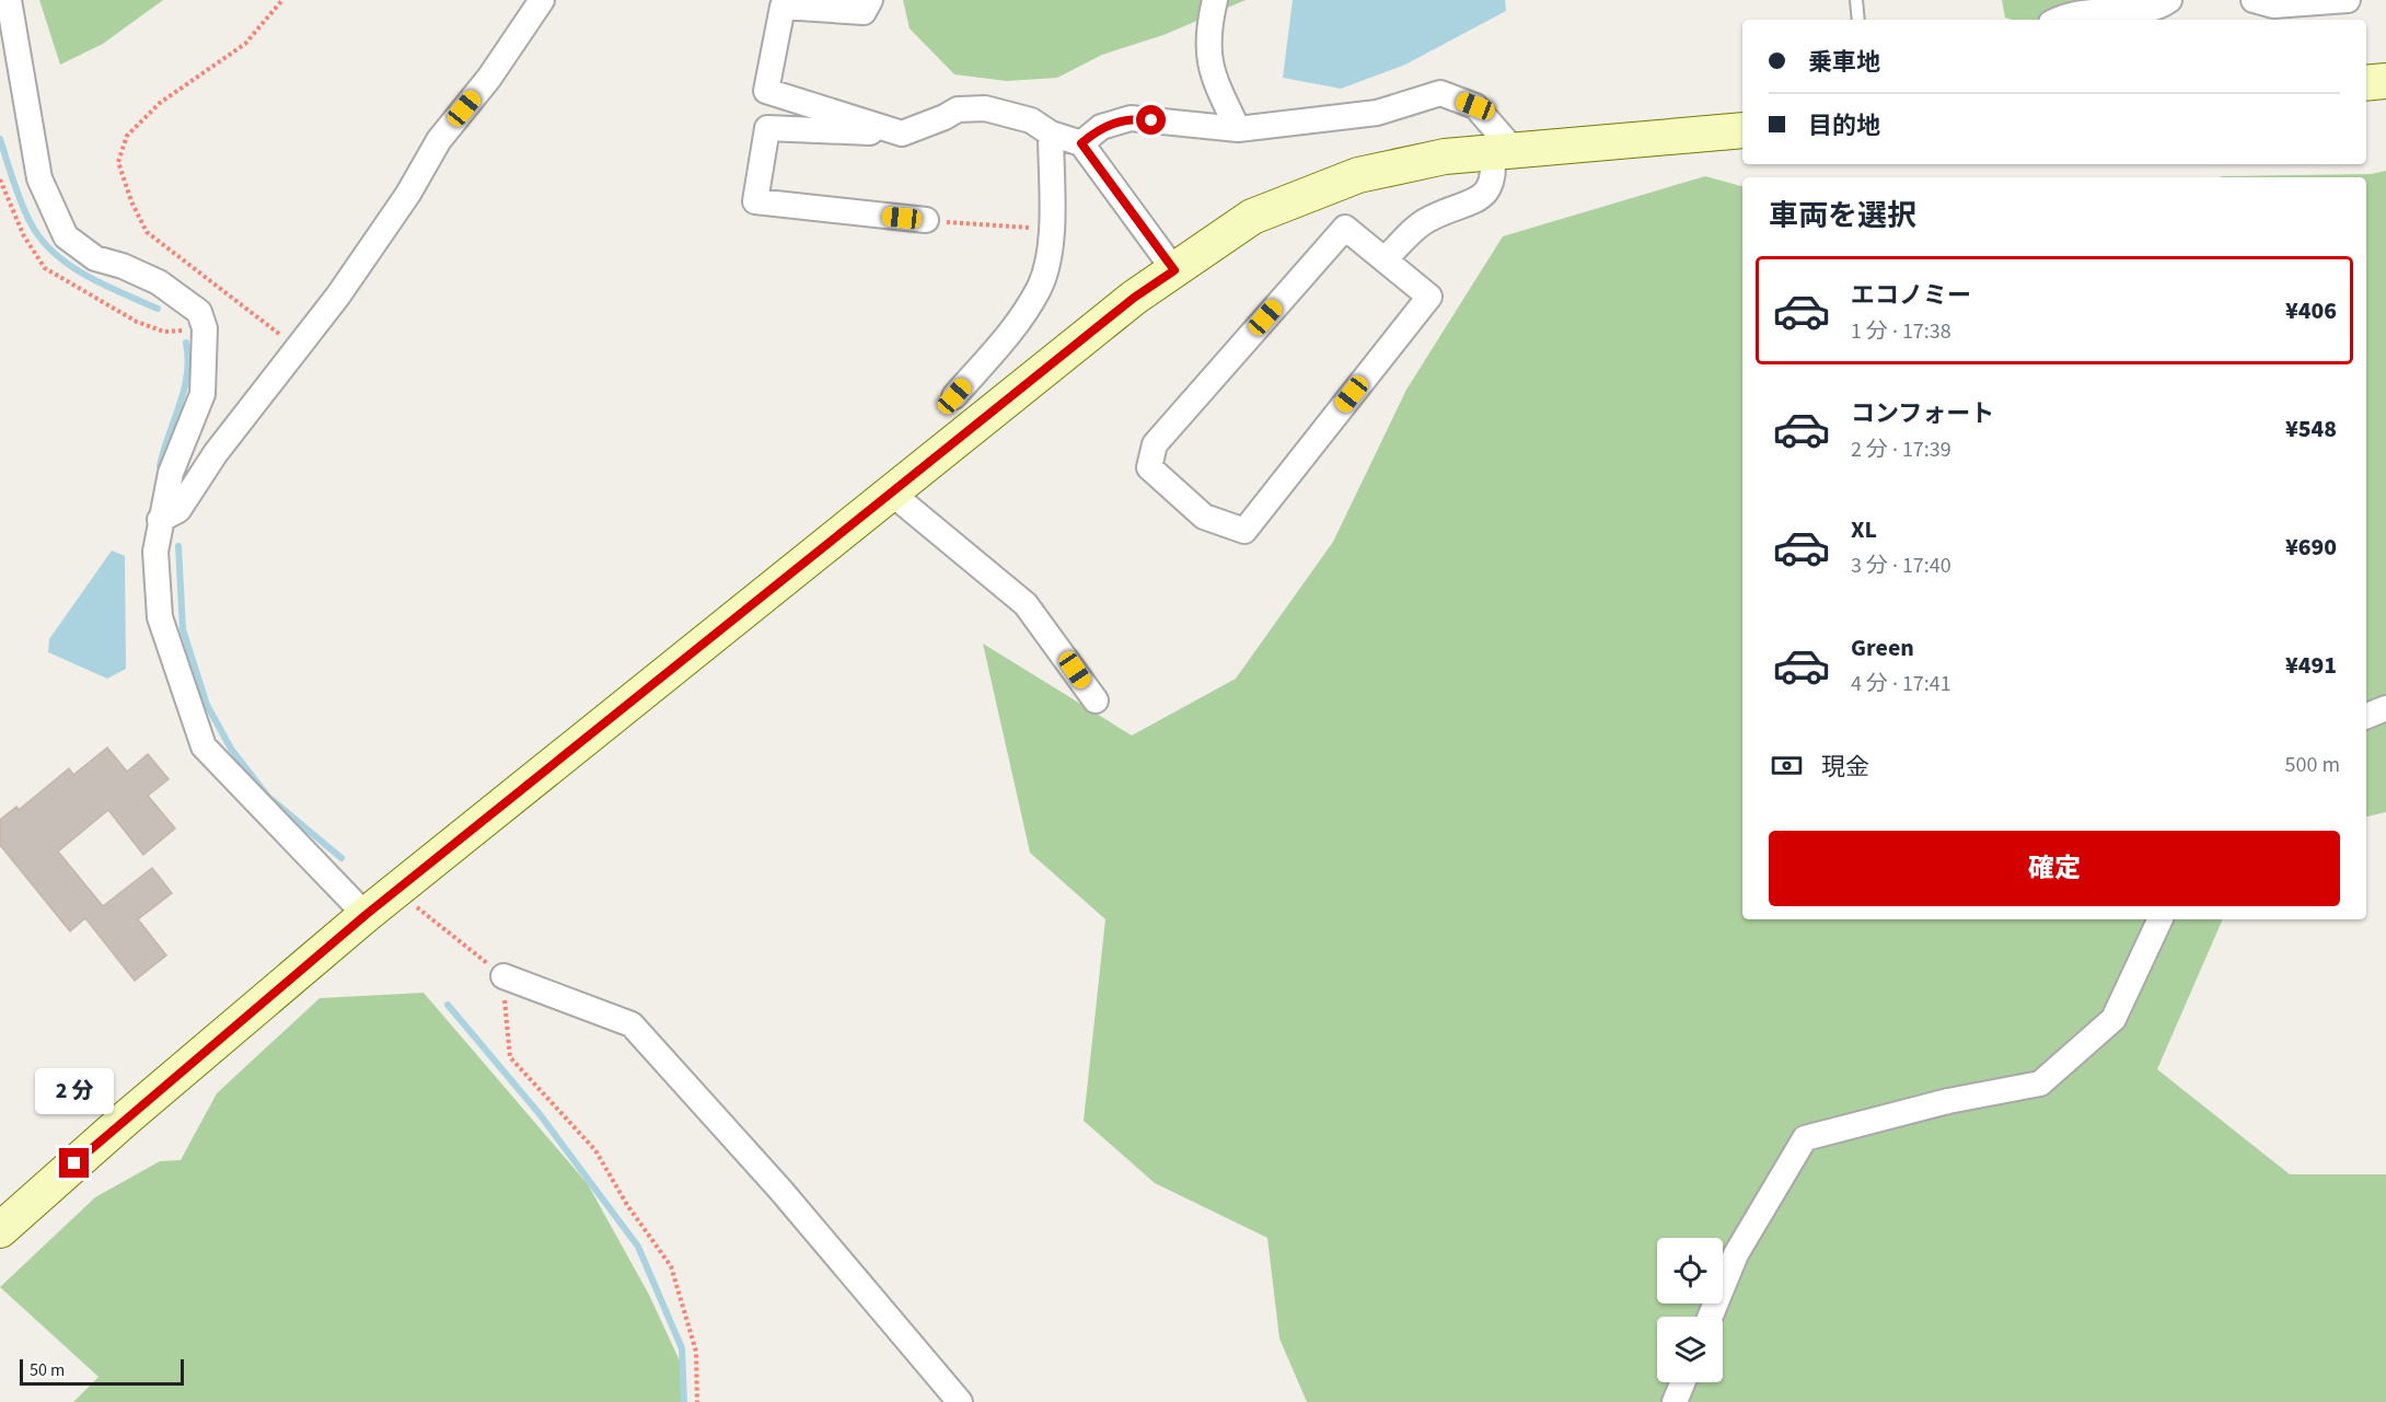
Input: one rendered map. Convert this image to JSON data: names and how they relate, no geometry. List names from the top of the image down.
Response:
{
  "scale_bar": "50 m",
  "page": {
    "banner": ["乗車地", "目的地"],
    "heading": "車両を選択",
    "list": [
      {
        "name": "エコノミー",
        "note": "1 分 · 17:38",
        "value": "¥406"
      },
      {
        "name": "コンフォート",
        "note": "2 分 · 17:39",
        "value": "¥548"
      },
      {
        "name": "XL",
        "note": "3 分 · 17:40",
        "value": "¥690"
      },
      {
        "name": "Green",
        "note": "4 分 · 17:41",
        "value": "¥491"
      }
    ],
    "pay": ["現金", "500 m"],
    "buttons": "確定",
    "bubble": "2 分",
    "scale": "50 m"
  }
}
